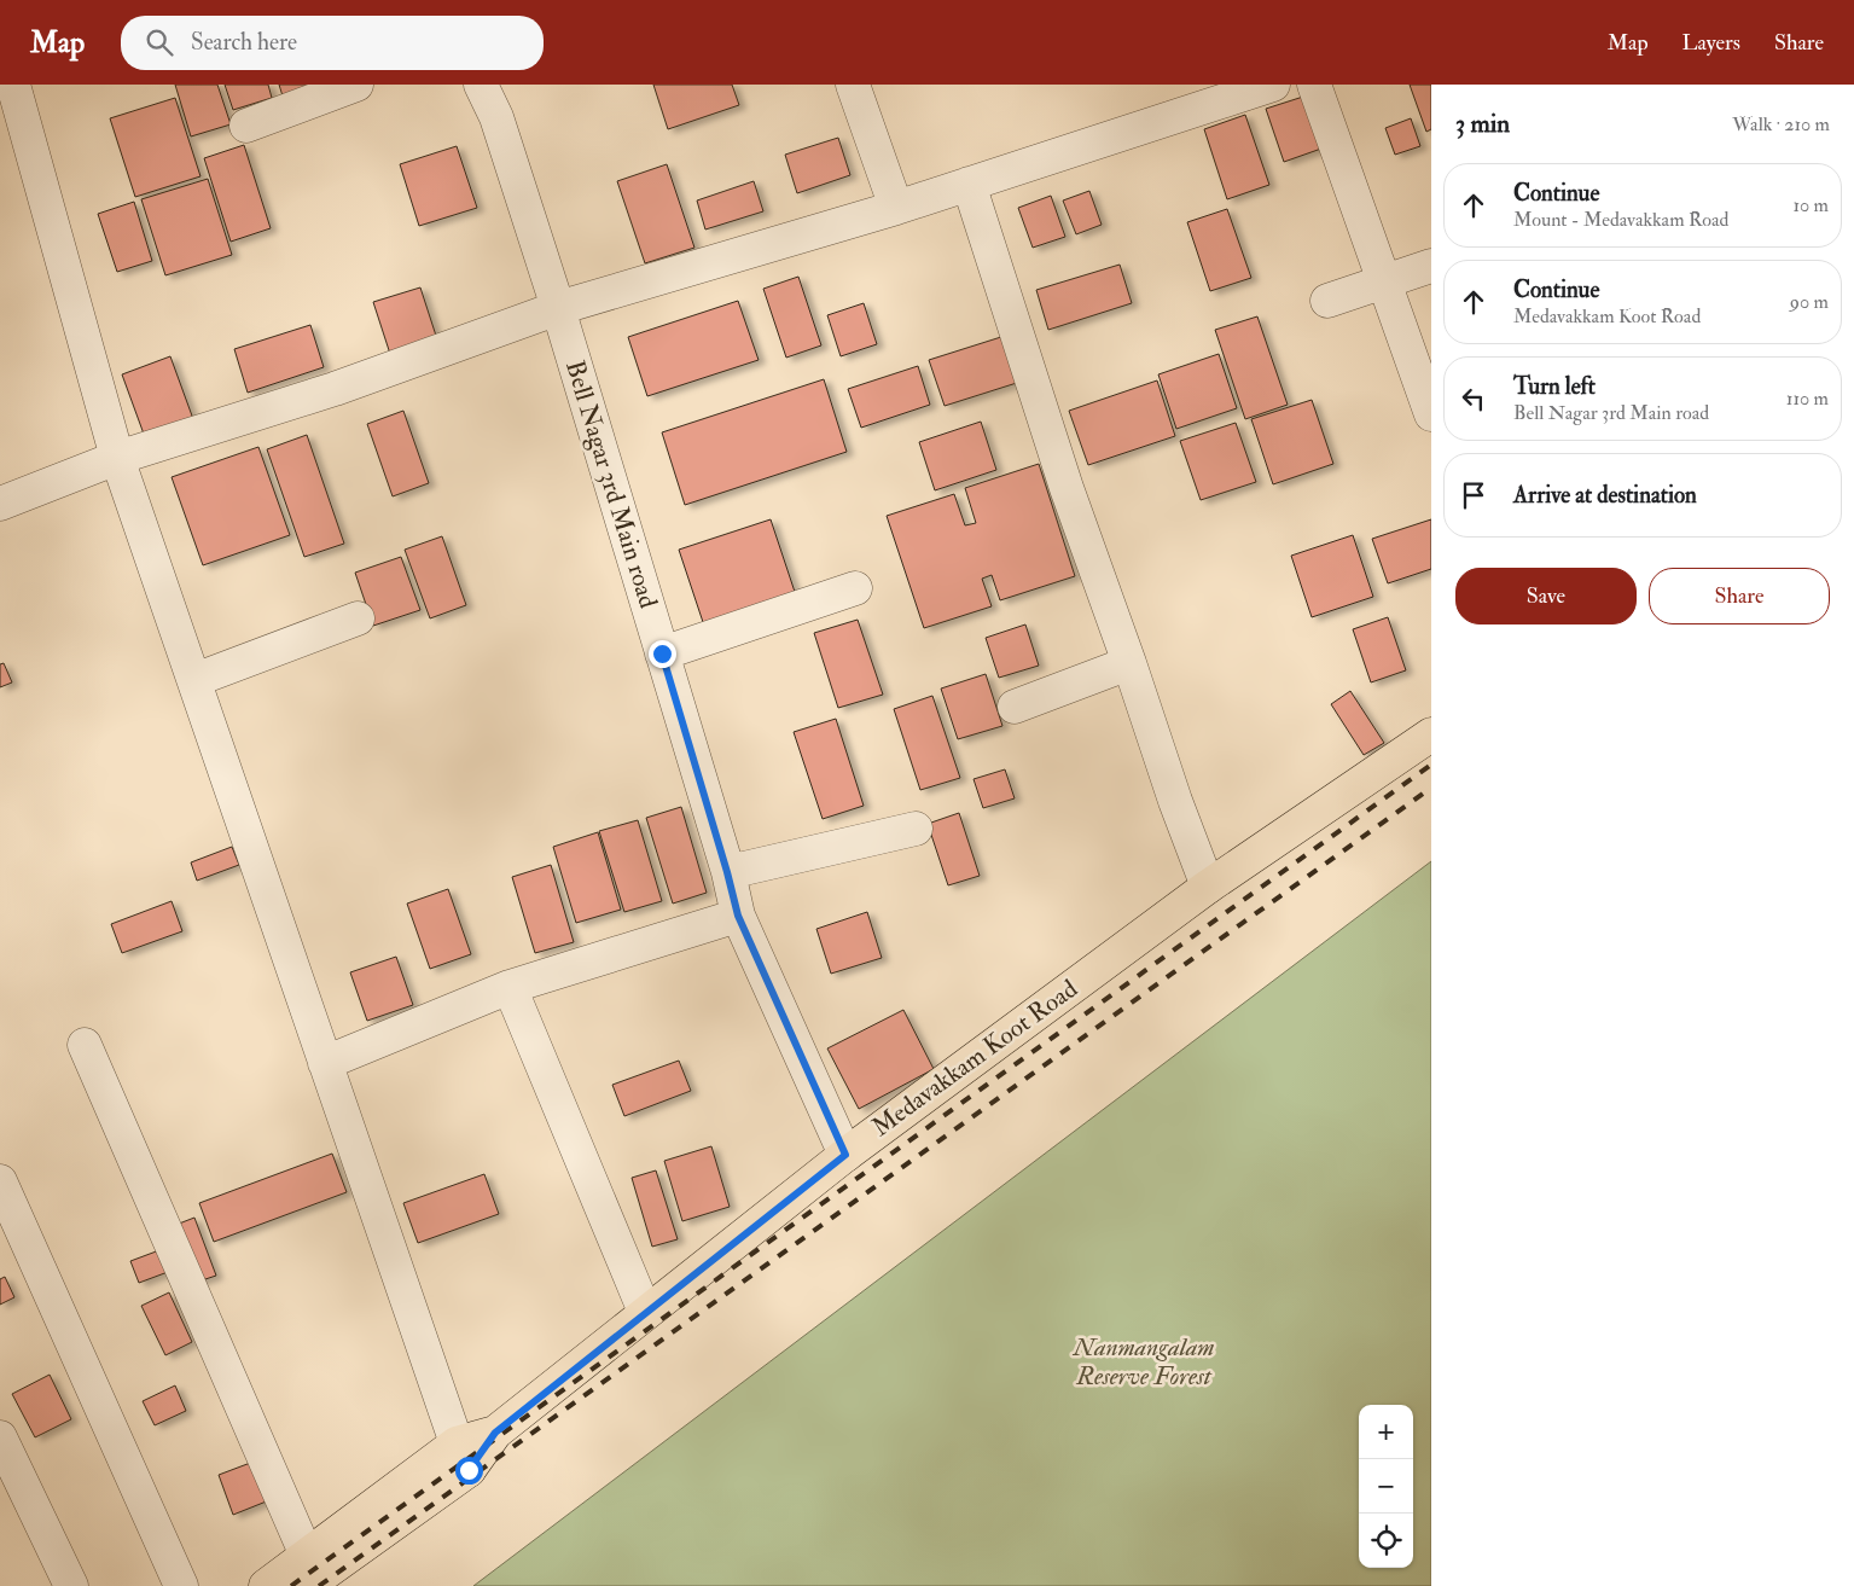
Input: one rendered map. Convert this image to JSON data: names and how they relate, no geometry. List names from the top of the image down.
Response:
{
  "streets": {
    "main road": ["Medavakkam Koot Road"],
    "street": ["Bell Nagar 3rd Main road"]
  },
  "crossings": [
    ["Bell Nagar 3rd Main road", "Medavakkam Koot Road"]
  ],
  "parks": ["Nanmangalam Reserve Forest"],
  "page": {
    "header": "Map",
    "search": "Search here",
    "nav": ["Map", "Layers", "Share"],
    "heading": ["3 min", "Walk · 210 m"],
    "list": [
      ["Continue", "Mount - Medavakkam Road", "10 m"],
      ["Continue", "Medavakkam Koot Road", "90 m"],
      ["Turn left", "Bell Nagar 3rd Main road", "110 m"],
      "Arrive at destination"
    ],
    "buttons": ["Save", "Share"],
    "map_buttons": ["+", "−"]
  }
}
